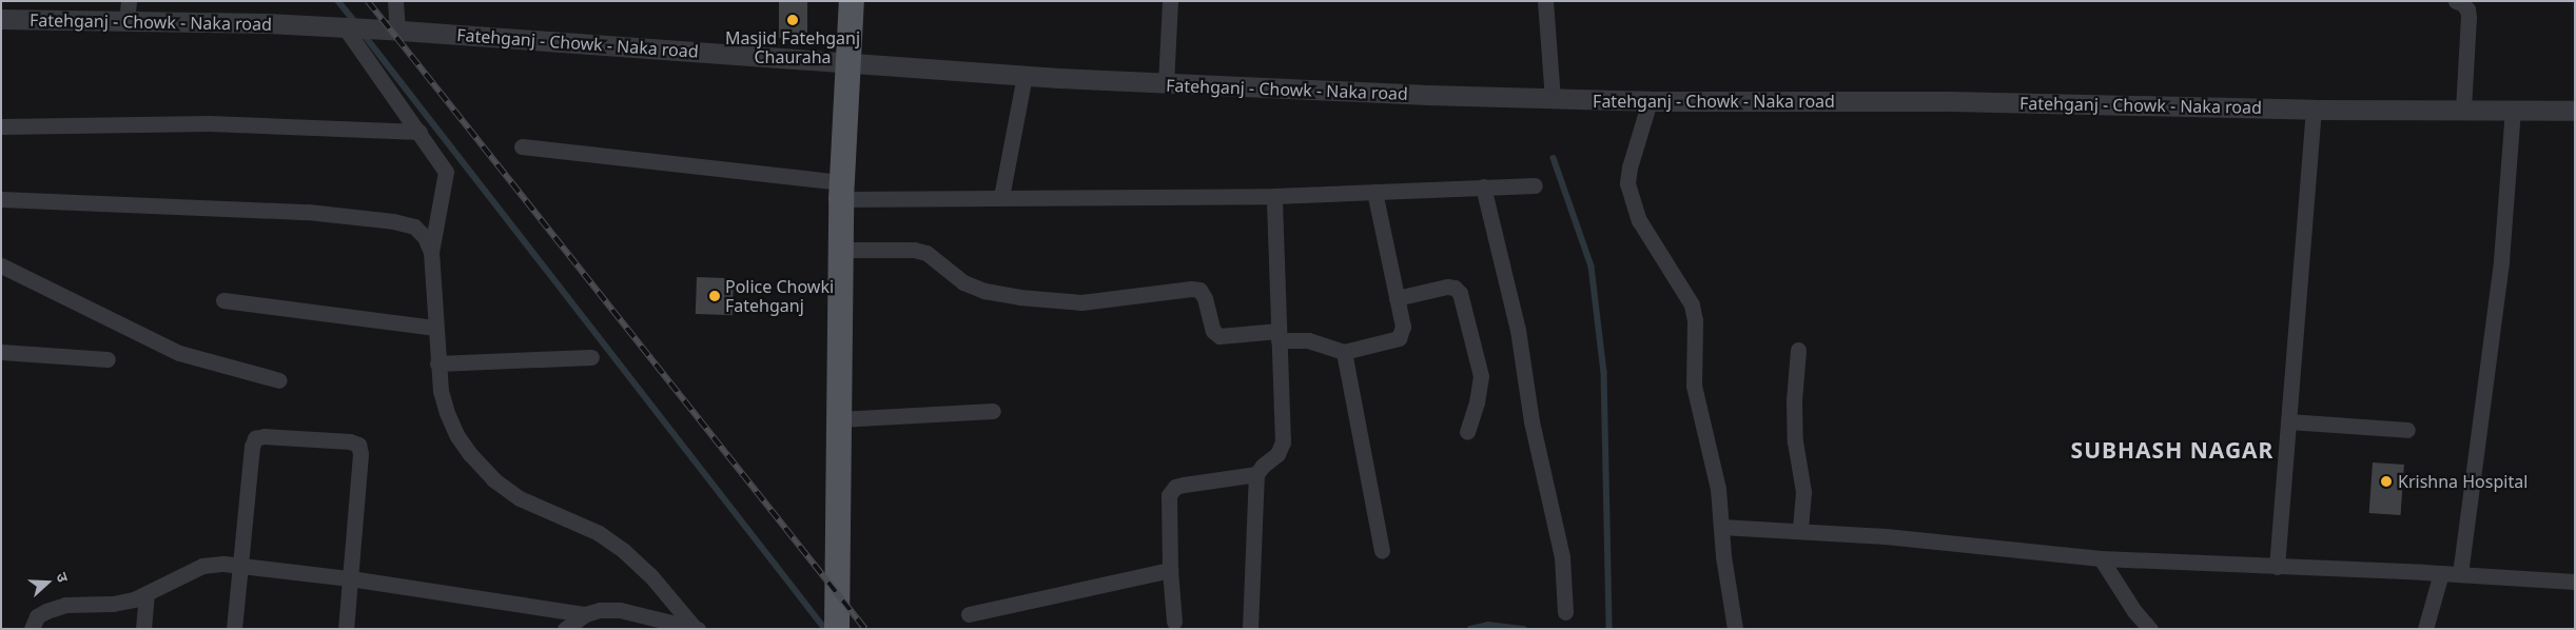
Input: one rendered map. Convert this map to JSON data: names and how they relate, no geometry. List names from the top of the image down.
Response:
{
  "streets": {
    "street": ["Fatehganj - Chowk - Naka road"]
  },
  "districts": ["SUBHASH NAGAR"],
  "places": ["Masjid Fatehganj Chauraha", "Police Chowki Fatehganj", "Krishna Hospital"],
  "north": "right"
}
